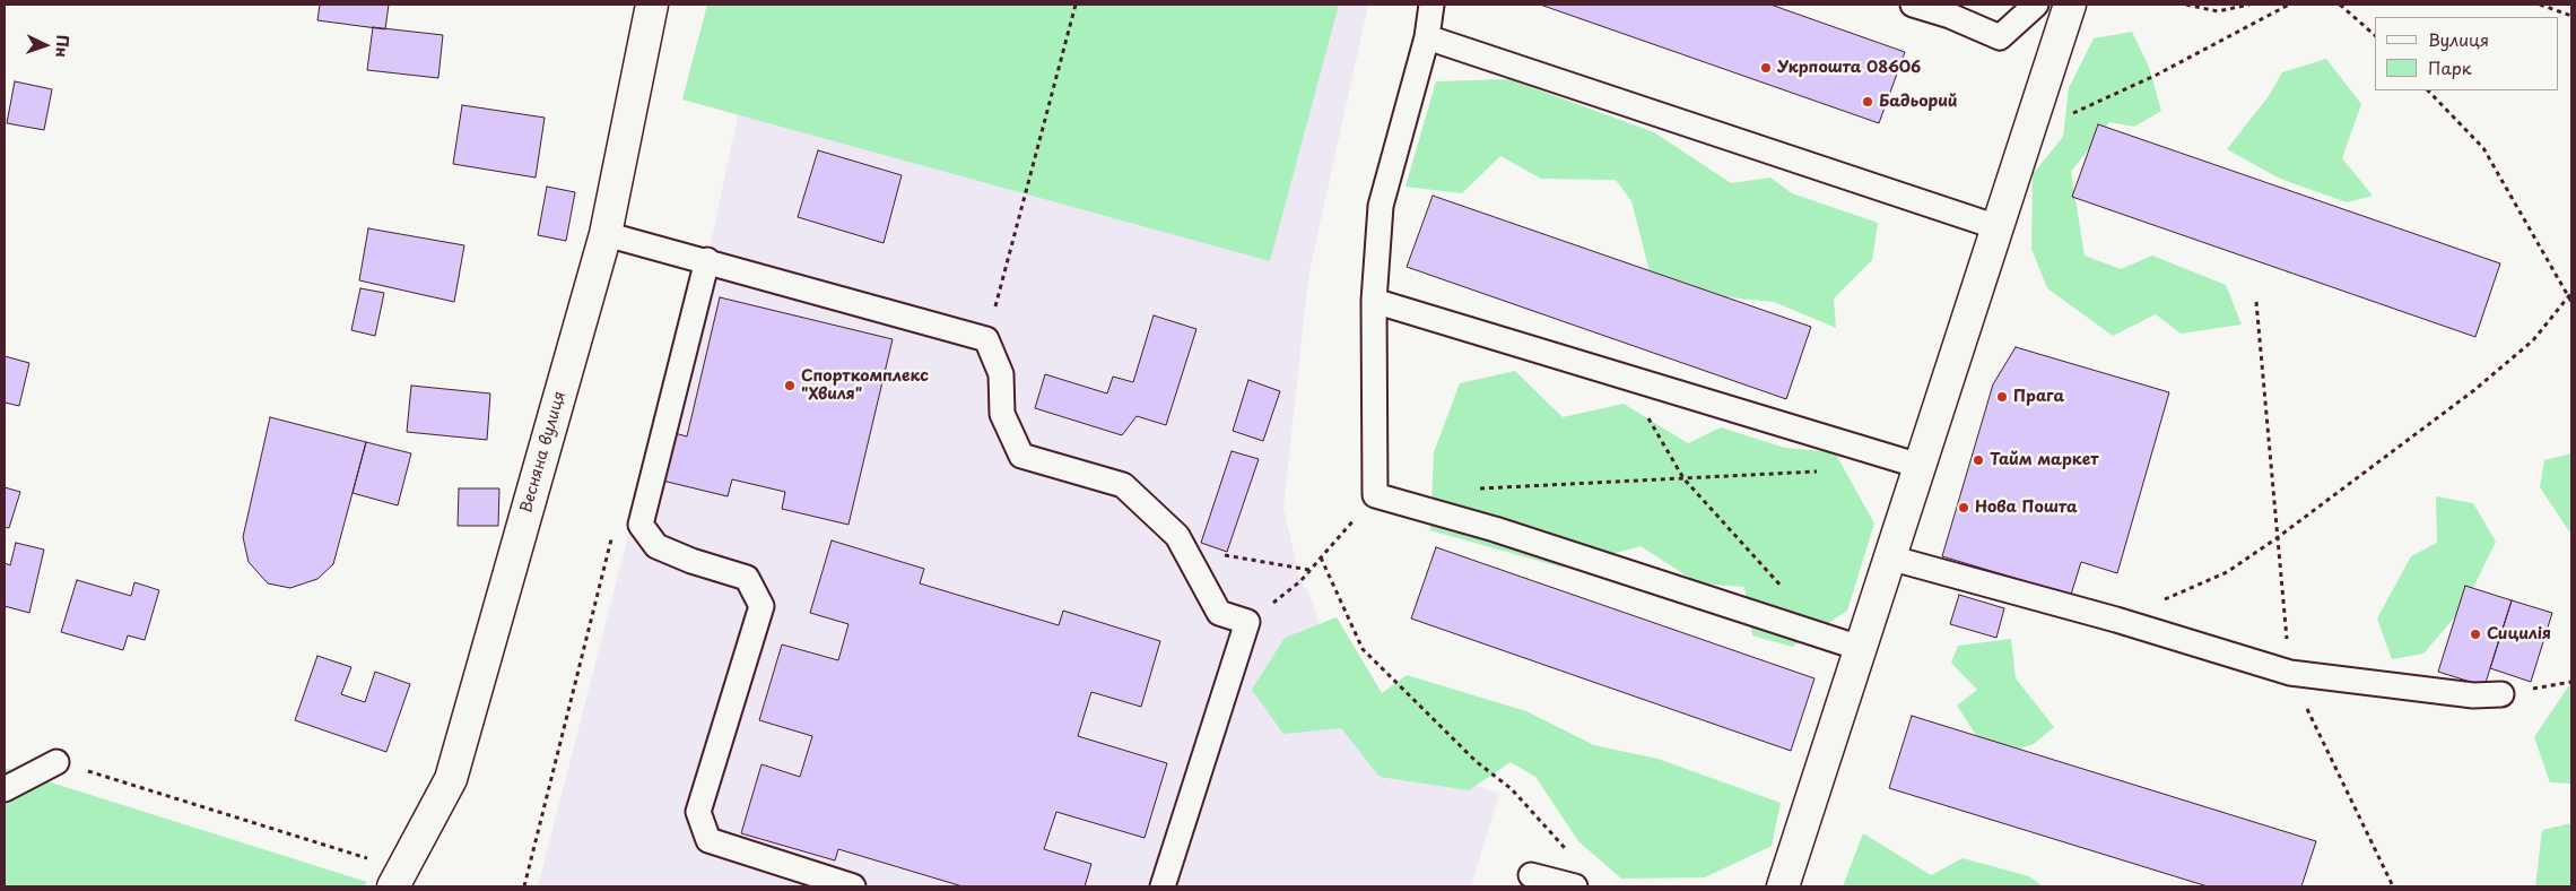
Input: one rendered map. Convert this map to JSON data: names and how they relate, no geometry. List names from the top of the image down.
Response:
{
  "streets": {
    "street": ["Весняна вулиця"]
  },
  "places": [
    "Укрпошта 08606",
    "Бадьорий",
    "Спорткомплекс \"Хвиля\"",
    "Прага",
    "Тайм маркет",
    "Нова Пошта",
    "Сицилія"
  ],
  "legend": ["Вулиця", "Парк"],
  "north": "right"
}
